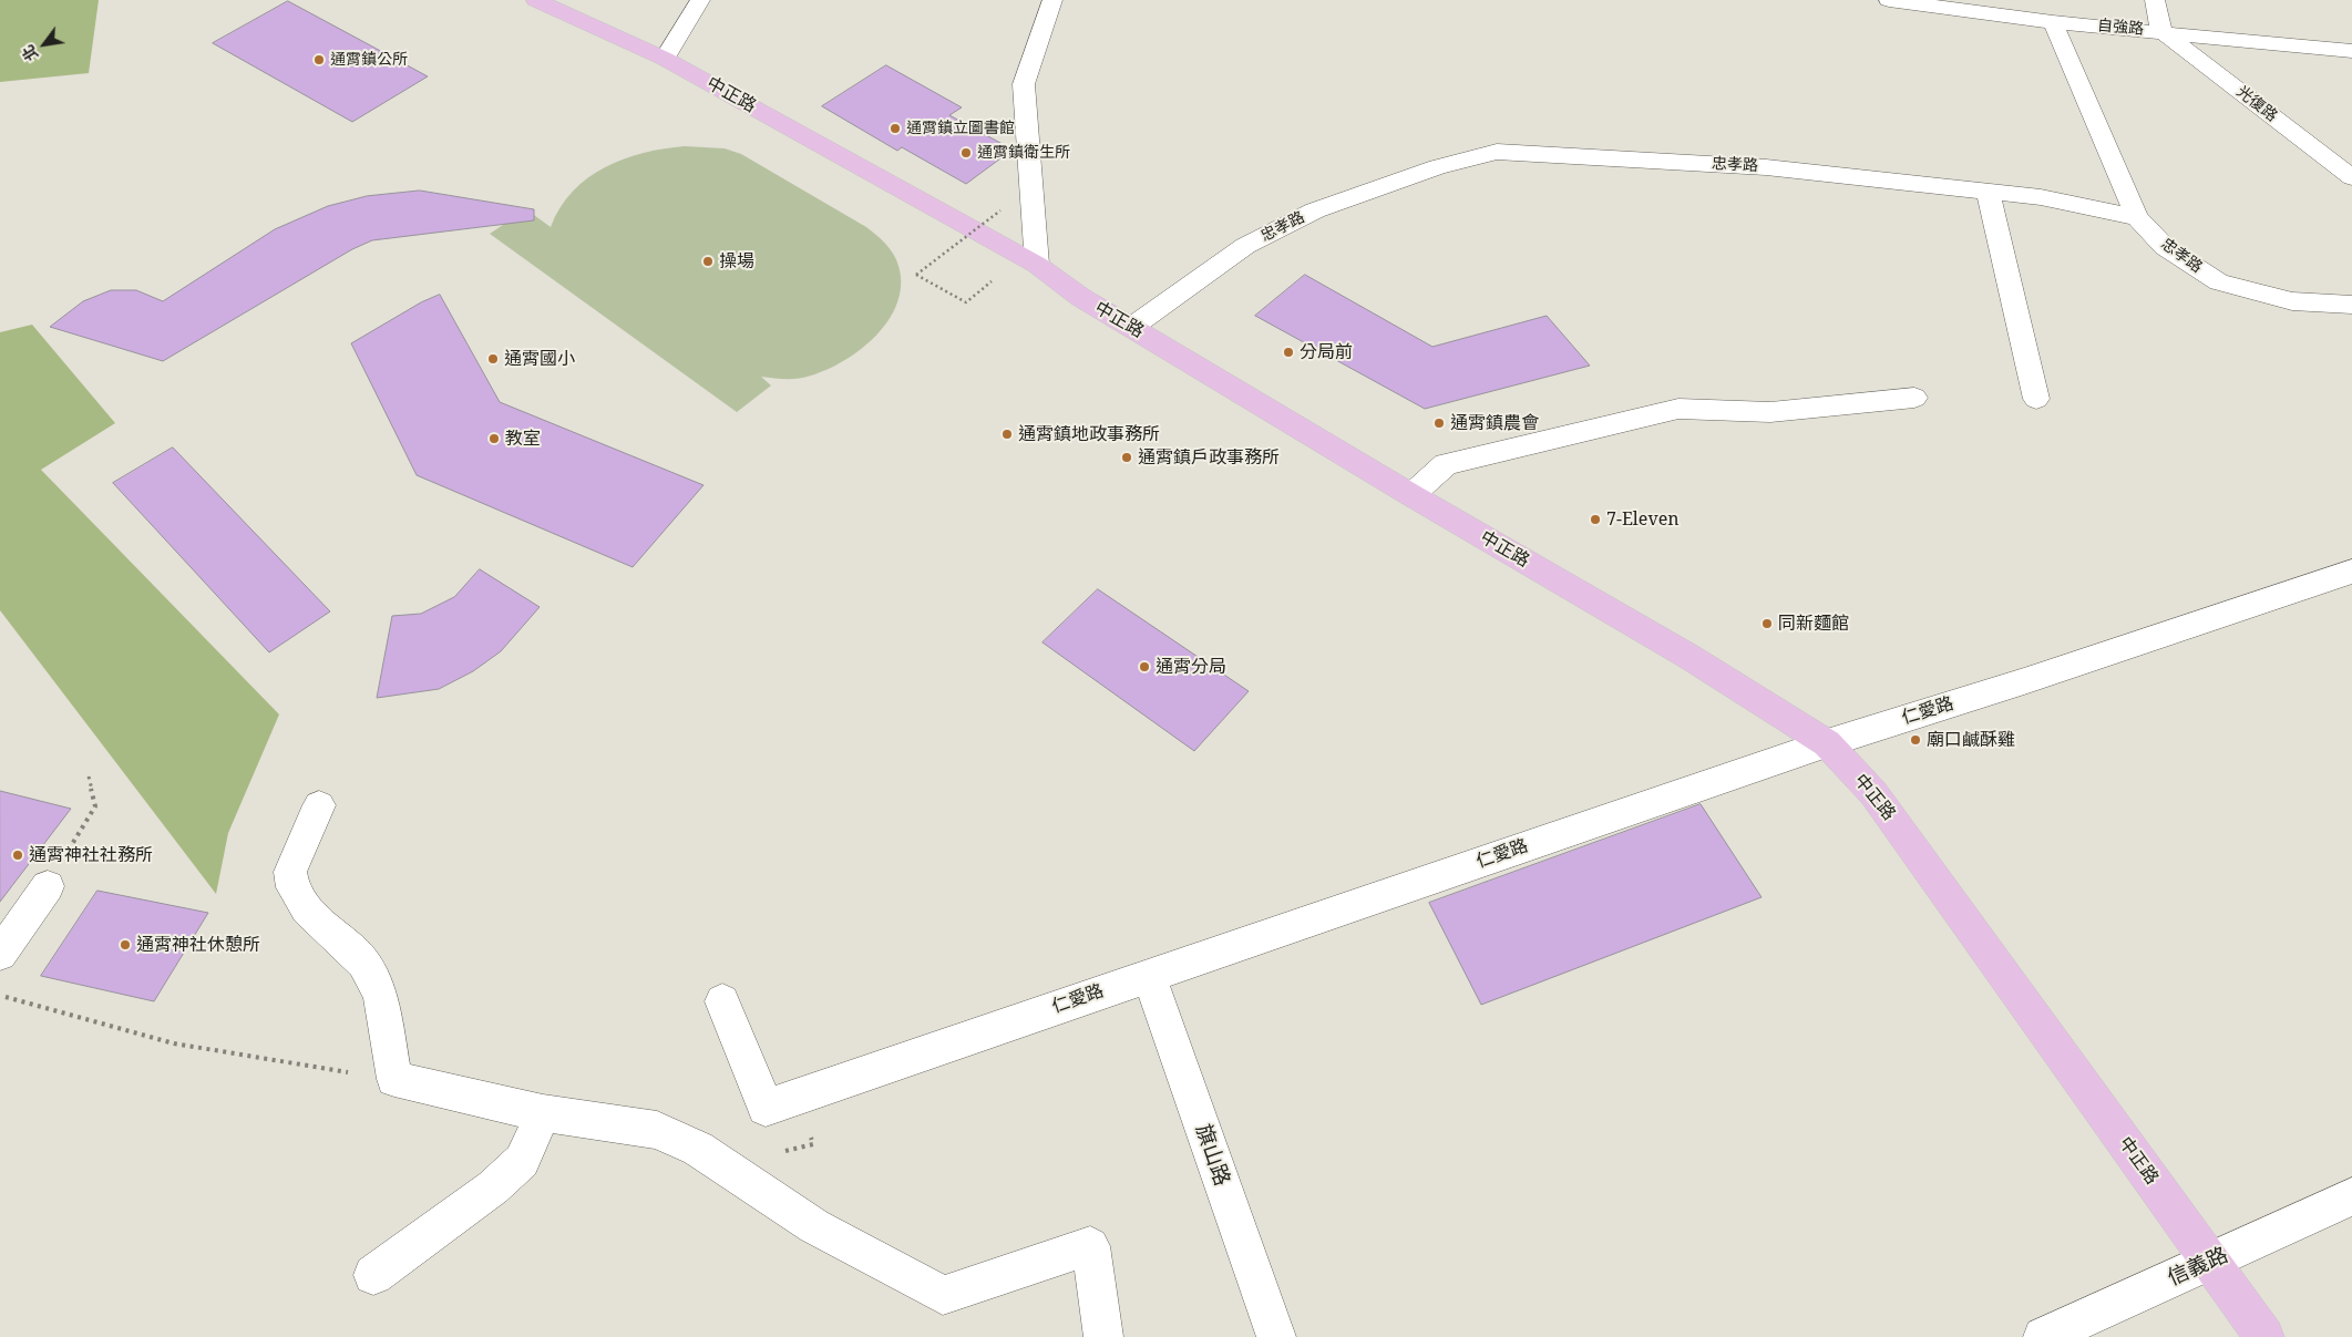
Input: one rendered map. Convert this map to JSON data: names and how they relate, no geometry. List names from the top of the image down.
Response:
{
  "streets": {
    "main road": ["中正路"],
    "street": [
      "自強路",
      "光復路",
      "忠孝路",
      "仁愛路",
      "旗山路",
      "信義路"
    ]
  },
  "crossings": [
    ["自強路", "光復路"],
    ["中正路", "忠孝路"],
    ["中正路", "仁愛路"],
    ["中正路", "信義路"],
    ["仁愛路", "旗山路"]
  ],
  "places": [
    "通霄鎮公所",
    "通霄鎮立圖書館",
    "通霄鎮衛生所",
    "操場",
    "分局前",
    "通霄國小",
    "通霄鎮農會",
    "通霄鎮地政事務所",
    "教室",
    "通霄鎮戶政事務所",
    "7-Eleven",
    "同新麵館",
    "通霄分局",
    "廟口鹹酥雞",
    "通霄神社社務所",
    "通霄神社休憩所"
  ],
  "north": "bottom left"
}
